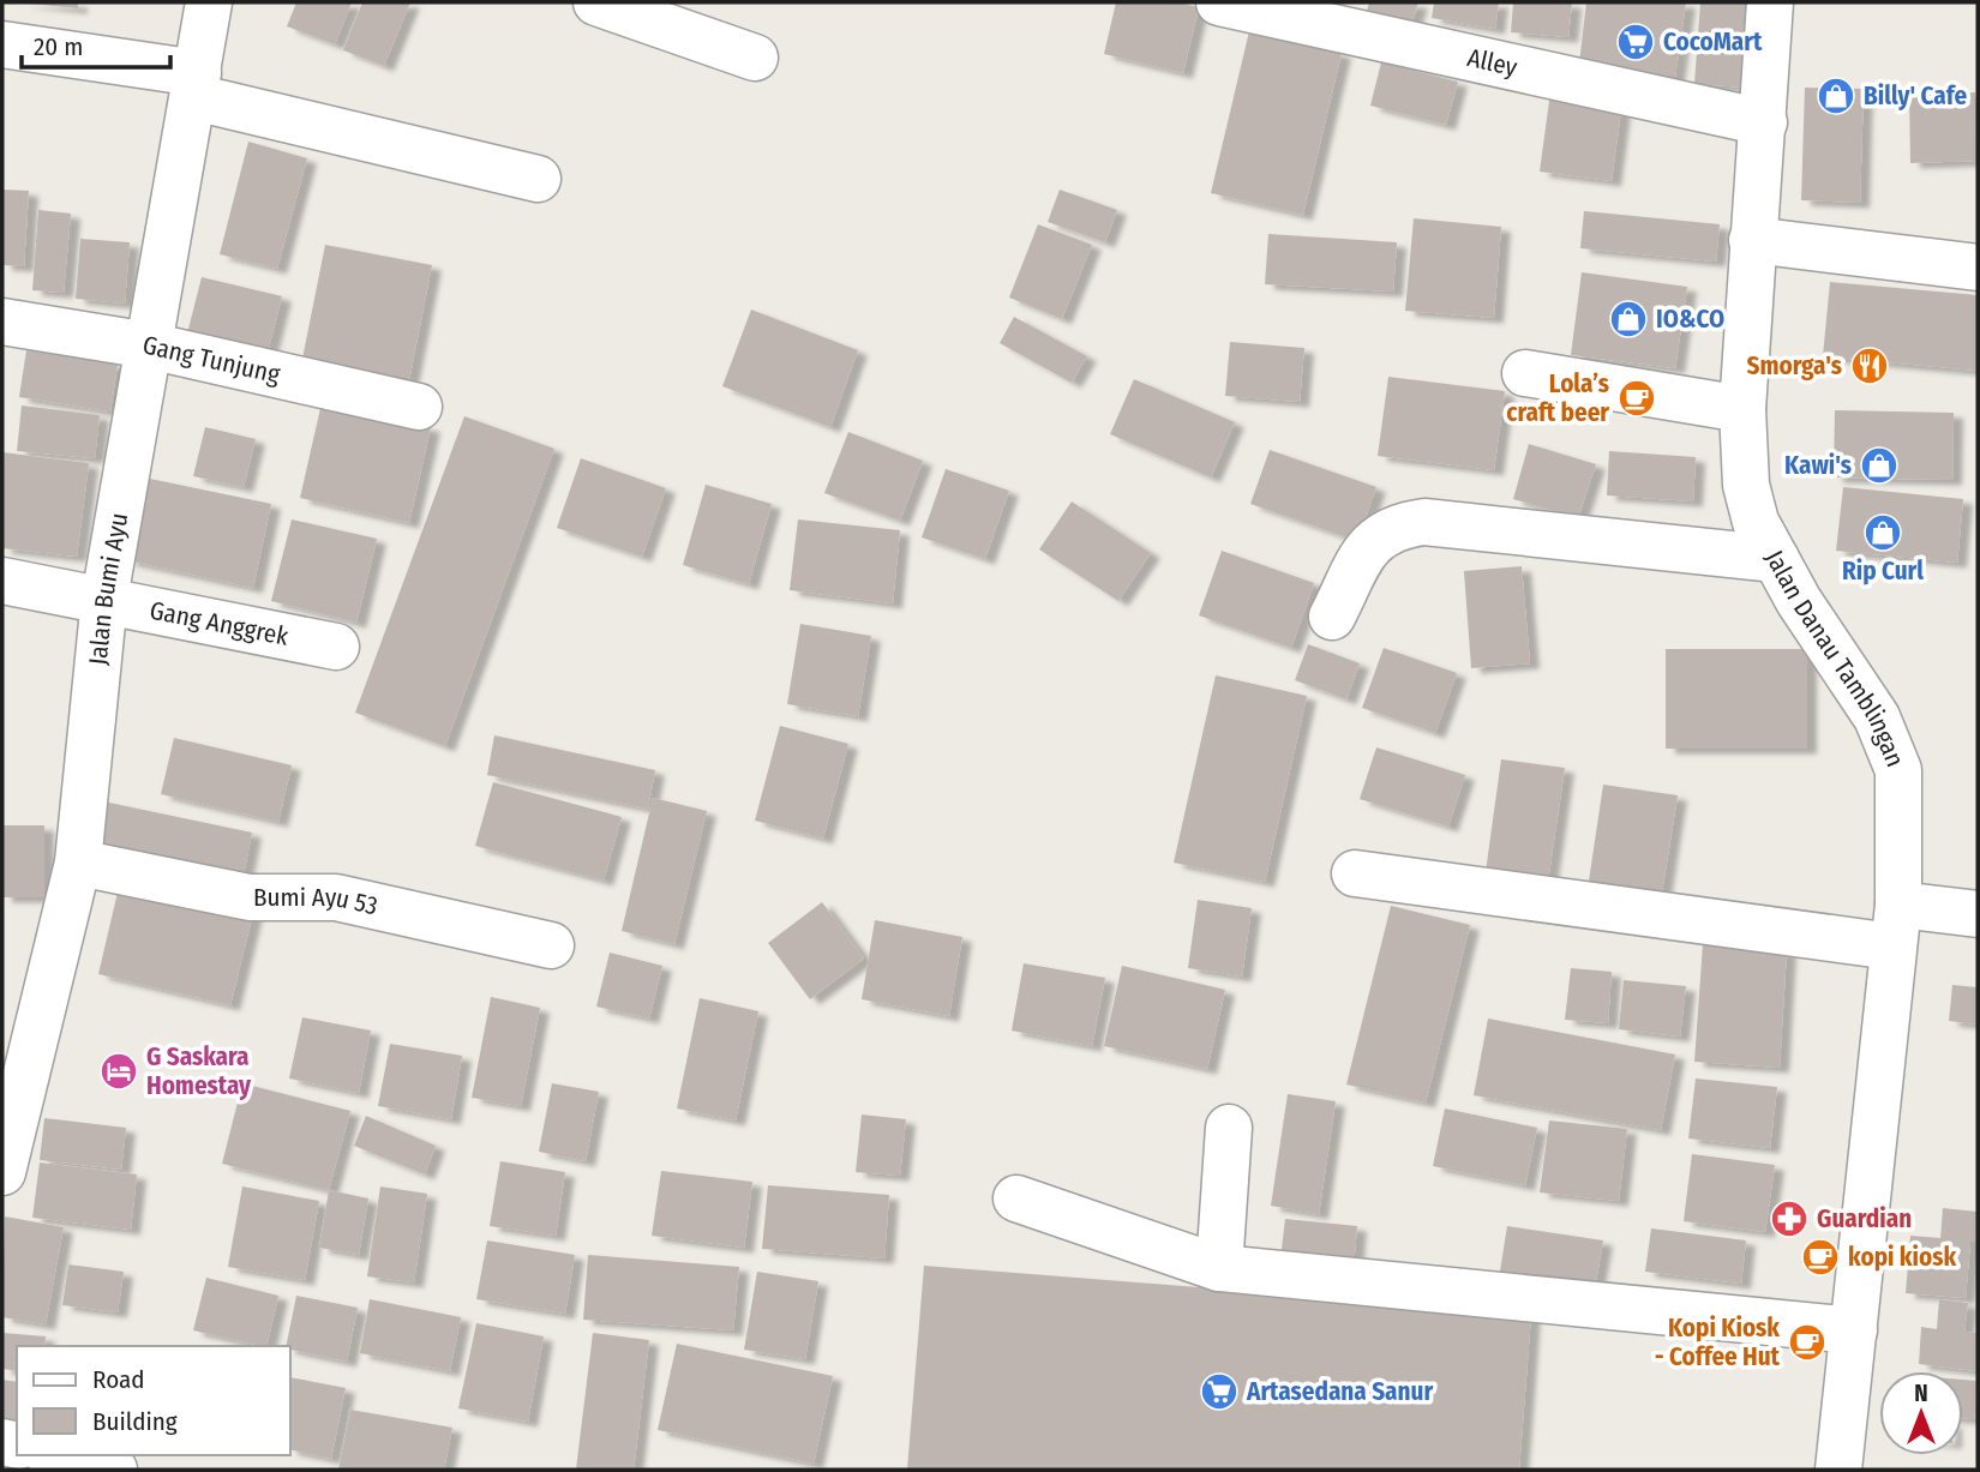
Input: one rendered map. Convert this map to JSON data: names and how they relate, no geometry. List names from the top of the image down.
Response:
{
  "streets": {
    "street": [
      "Alley",
      "Gang Tunjung",
      "Jalan Bumi Ayu",
      "Gang Anggrek",
      "Jalan Danau Tamblingan",
      "Bumi Ayu 53"
    ]
  },
  "crossings": [
    ["Alley", "Jalan Danau Tamblingan"],
    ["Gang Tunjung", "Jalan Bumi Ayu"],
    ["Jalan Bumi Ayu", "Gang Anggrek"],
    ["Jalan Bumi Ayu", "Bumi Ayu 53"]
  ],
  "places": {
    "supermarket": ["CocoMart", "Artasedana Sanur"],
    "shop": [
      "Billy' Cafe",
      "IO&CO",
      "Kawi's",
      "Rip Curl"
    ],
    "restaurant": ["Smorga's"],
    "cafe": ["Lola’s craft beer", "kopi kiosk", "Kopi Kiosk - Coffee Hut"],
    "hotel": ["G Saskara Homestay"],
    "pharmacy": ["Guardian"]
  },
  "legend": ["Road", "Building"],
  "scale_bar": "20 m",
  "north": "top"
}
